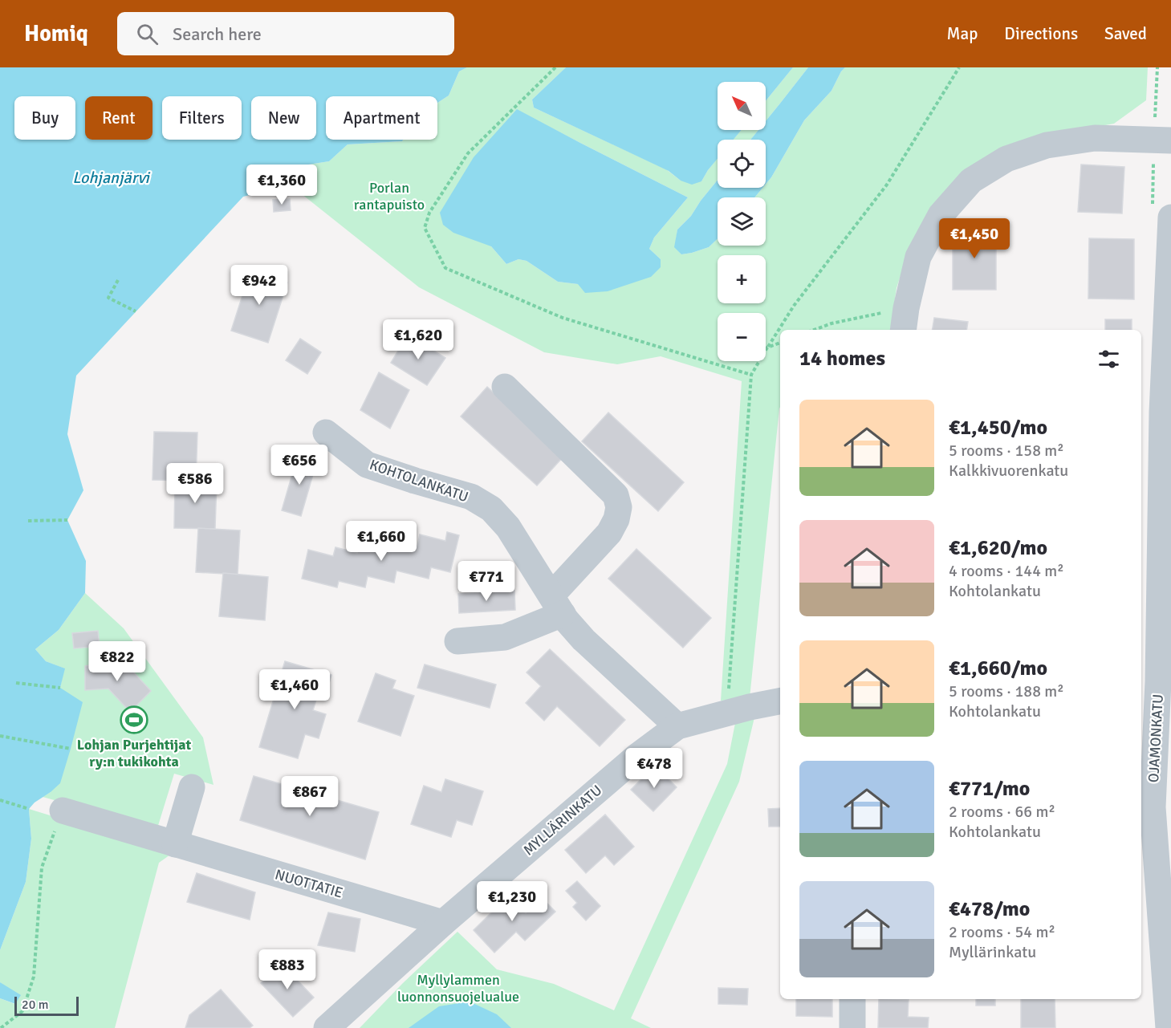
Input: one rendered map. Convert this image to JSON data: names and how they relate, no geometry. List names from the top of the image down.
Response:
{
  "streets": {
    "street": [
      "KOHTOLANKATU",
      "OJAMONKATU",
      "MYLLÄRINKATU",
      "NUOTTATIE"
    ]
  },
  "crossings": [
    ["KOHTOLANKATU", "MYLLÄRINKATU"],
    ["MYLLÄRINKATU", "NUOTTATIE"]
  ],
  "water": ["Lohjanjärvi"],
  "parks": ["Porlan rantapuisto", "Myllylammen luonnonsuojelualue"],
  "places": {
    "sports": ["Lohjan Purjehtijat ry:n tukikohta"]
  },
  "scale_bar": "20 m",
  "north": "top left",
  "page": {
    "header": "Homiq",
    "search": "Search here",
    "nav": ["Map", "Directions", "Saved"],
    "map_buttons": ["+", "−"],
    "chip": [
      "Buy",
      "Rent",
      "Filters",
      "New",
      "Apartment"
    ],
    "price": [
      "€1,360",
      "€1,450",
      "€942",
      "€1,620",
      "€656",
      "€586",
      "€1,660",
      "€771",
      "€822",
      "€1,460",
      "€478",
      "€867",
      "€1,230",
      "€883"
    ],
    "heading": "14 homes",
    "list": [
      {
        "name": "€1,450/mo",
        "note": "5 rooms · 158 m² · Kalkkivuorenkatu"
      },
      {
        "name": "€1,620/mo",
        "note": "4 rooms · 144 m² · Kohtolankatu"
      },
      {
        "name": "€1,660/mo",
        "note": "5 rooms · 188 m² · Kohtolankatu"
      },
      {
        "name": "€771/mo",
        "note": "2 rooms · 66 m² · Kohtolankatu"
      },
      {
        "name": "€478/mo",
        "note": "2 rooms · 54 m² · Myllärinkatu"
      }
    ],
    "scale": "20 m"
  }
}
